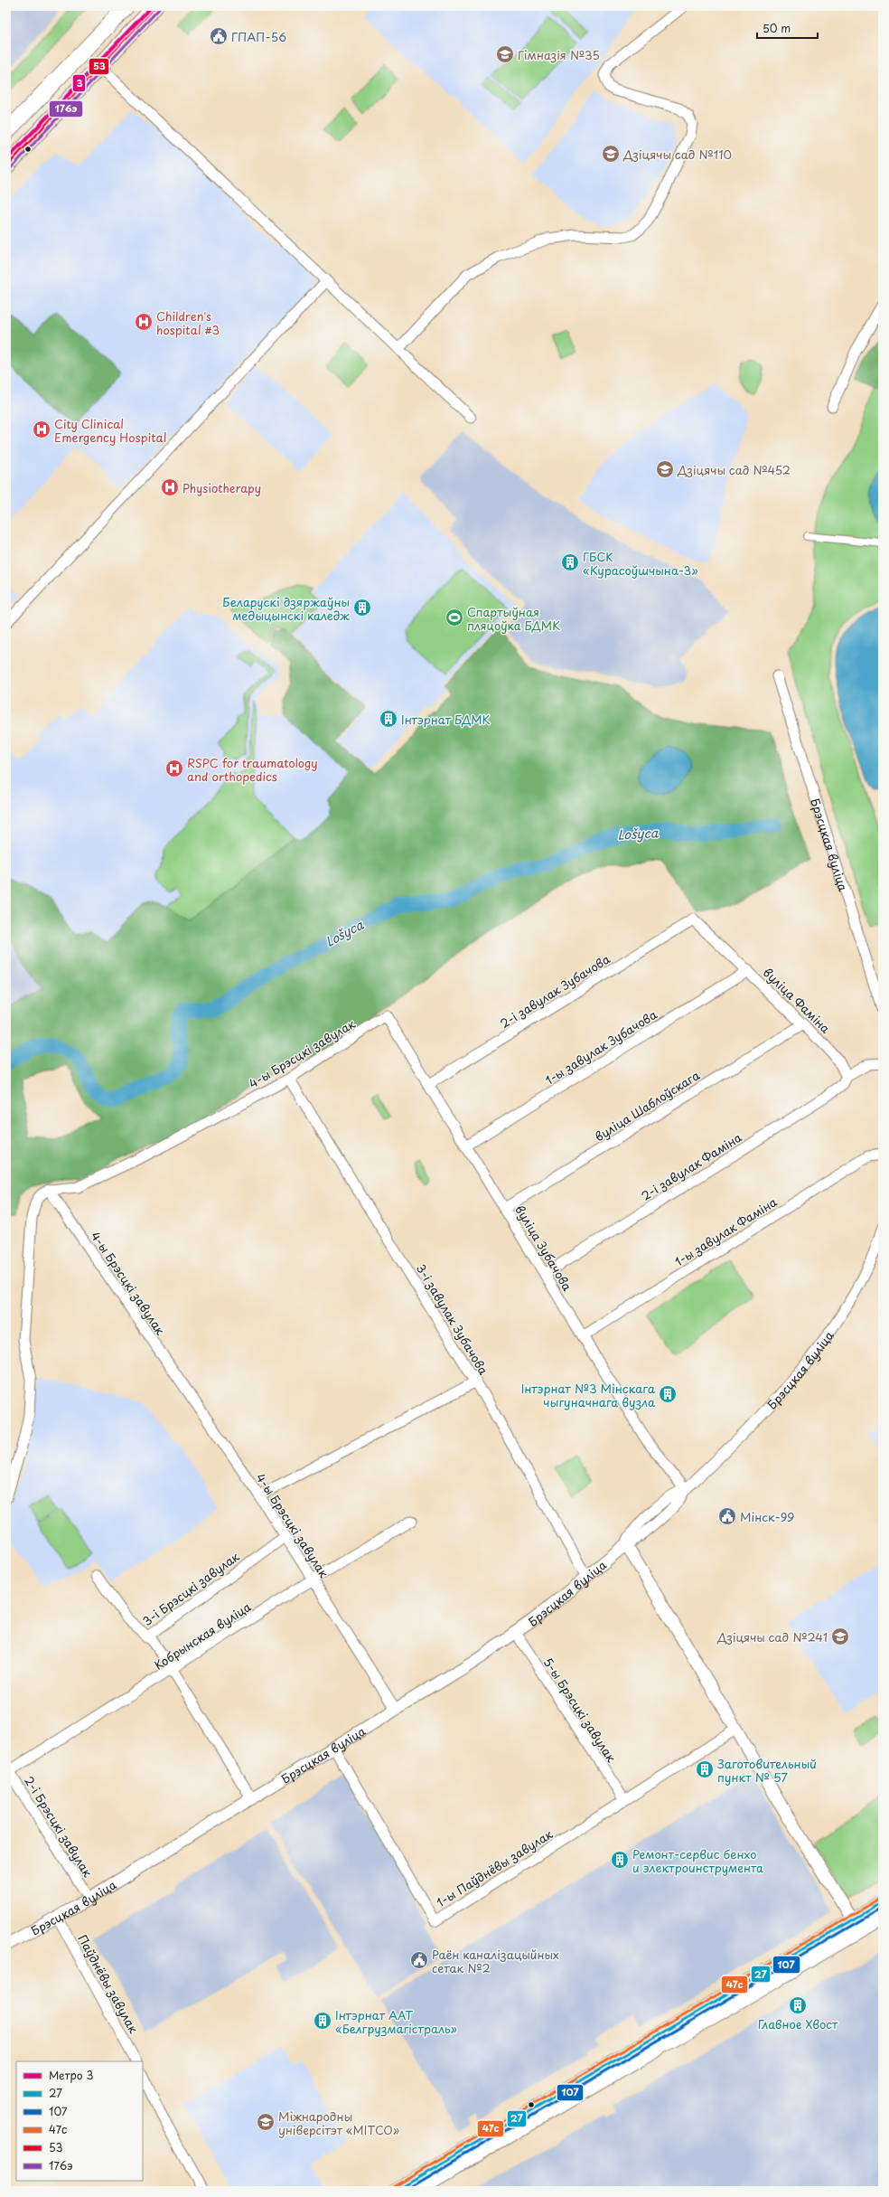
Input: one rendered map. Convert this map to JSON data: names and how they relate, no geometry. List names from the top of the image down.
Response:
{
  "streets": {
    "street": [
      "Брэсцкая вуліца",
      "2-і завулак Зубачова",
      "вуліца Фаміна",
      "1-ы завулак Зубачова",
      "4-ы Брэсцкі завулак",
      "вуліца Шаблоўскага",
      "2-і завулак Фаміна",
      "1-ы завулак Фаміна",
      "вуліца Зубачова",
      "3-і завулак Зубачова",
      "3-і Брэсцкі завулак",
      "Кобрынская вуліца",
      "5-ы Брэсцкі завулак",
      "2-і Брэсцкі завулак",
      "1-ы Паўднёвы завулак",
      "Паўднёвы завулак"
    ]
  },
  "crossings": [
    ["Брэсцкая вуліца", "4-ы Брэсцкі завулак"],
    ["Брэсцкая вуліца", "вуліца Зубачова"],
    ["Брэсцкая вуліца", "3-і завулак Зубачова"],
    ["Брэсцкая вуліца", "3-і Брэсцкі завулак"],
    ["Брэсцкая вуліца", "5-ы Брэсцкі завулак"],
    ["Брэсцкая вуліца", "2-і Брэсцкі завулак"],
    ["Брэсцкая вуліца", "1-ы Паўднёвы завулак"],
    ["Брэсцкая вуліца", "Паўднёвы завулак"],
    ["2-і завулак Зубачова", "вуліца Фаміна"],
    ["2-і завулак Зубачова", "вуліца Зубачова"],
    ["вуліца Фаміна", "1-ы завулак Зубачова"],
    ["вуліца Фаміна", "вуліца Шаблоўскага"],
    ["вуліца Фаміна", "2-і завулак Фаміна"],
    ["1-ы завулак Зубачова", "вуліца Зубачова"],
    ["4-ы Брэсцкі завулак", "вуліца Зубачова"],
    ["4-ы Брэсцкі завулак", "3-і завулак Зубачова"],
    ["4-ы Брэсцкі завулак", "3-і Брэсцкі завулак"],
    ["4-ы Брэсцкі завулак", "Кобрынская вуліца"],
    ["вуліца Шаблоўскага", "вуліца Зубачова"],
    ["2-і завулак Фаміна", "вуліца Зубачова"],
    ["1-ы завулак Фаміна", "вуліца Зубачова"],
    ["3-і Брэсцкі завулак", "Кобрынская вуліца"],
    ["Кобрынская вуліца", "2-і Брэсцкі завулак"],
    ["5-ы Брэсцкі завулак", "1-ы Паўднёвы завулак"]
  ],
  "water": ["Lošyca"],
  "places": {
    "public building": ["ГПАП-56", "Мінск-99", "Раён каналізацыйных сетак №2"],
    "school or university": [
      "Гімназія №35",
      "Дзіцячы сад №110",
      "Дзіцячы сад №452",
      "Дзіцячы сад №241",
      "Міжнародны універсітэт «МІТСО»"
    ],
    "hospital": [
      "Children's hospital #3",
      "City Clinical Emergency Hospital",
      "Physiotherapy",
      "RSPC for traumatology and orthopedics"
    ],
    "building": [
      "ГБСК «Курасоўшчына-3»",
      "Беларускі дзяржаўны медыцынскі каледж",
      "Інтэрнат БДМК",
      "Інтэрнат №3 Мінскага чыгуначнага вузла",
      "Заготовительный пункт № 57",
      "Ремонт-сервис бенхо и электроинструмента",
      "Главное Хвост",
      "Інтэрнат ААТ «Белгрузмагістраль»"
    ],
    "sports": ["Спартыўная пляцоўка БДМК"]
  },
  "lines": [
    "metro line 3",
    "transit line 53",
    "transit line 176э",
    "transit line 47с",
    "transit line 27",
    "transit line 107"
  ],
  "legend": [
    "Метро 3",
    "27",
    "107",
    "47с",
    "53",
    "176э"
  ],
  "scale_bar": "50 m"
}
